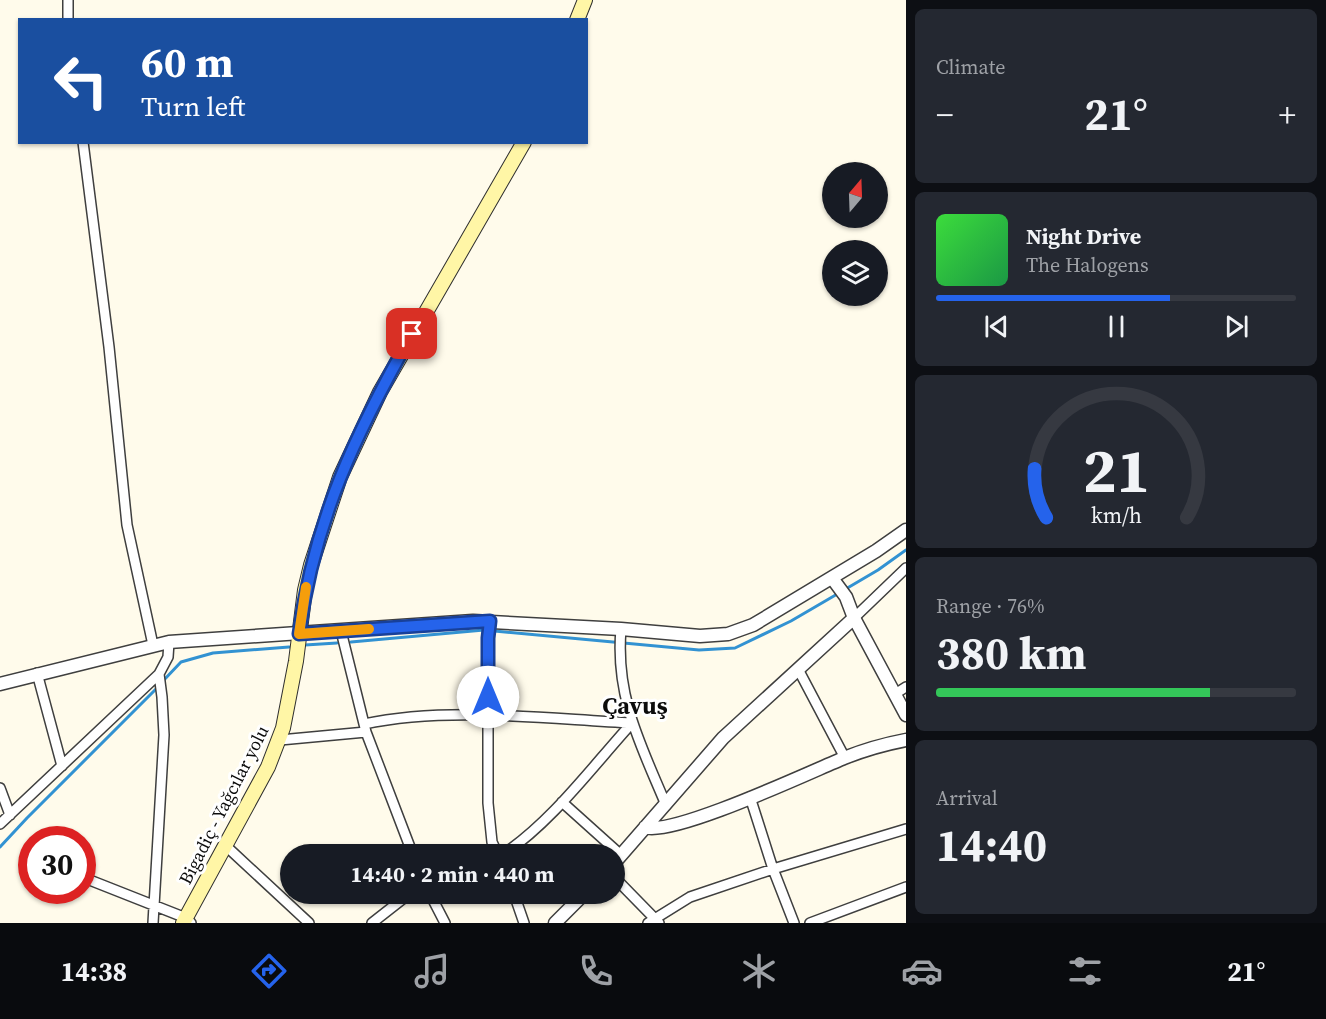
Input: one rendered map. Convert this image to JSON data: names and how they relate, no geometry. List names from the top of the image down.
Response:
{
  "streets": {
    "main road": ["Bigadiç - Yağcılar yolu"]
  },
  "districts": ["Çavuş"],
  "north": "top",
  "page": {
    "tile": [
      "Climate",
      ["Range · 76%", "380 km"],
      ["Arrival", "14:40"]
    ],
    "turn": ["60 m", "Turn left"],
    "heat": ["−", "21°", "+"],
    "song": ["Night Drive", "The Halogens"],
    "limit": "30",
    "trip": "14:40 · 2 min · 440 m",
    "tabs": ["14:38", "21°"],
    "gauge": ["21", "km/h"]
  }
}
